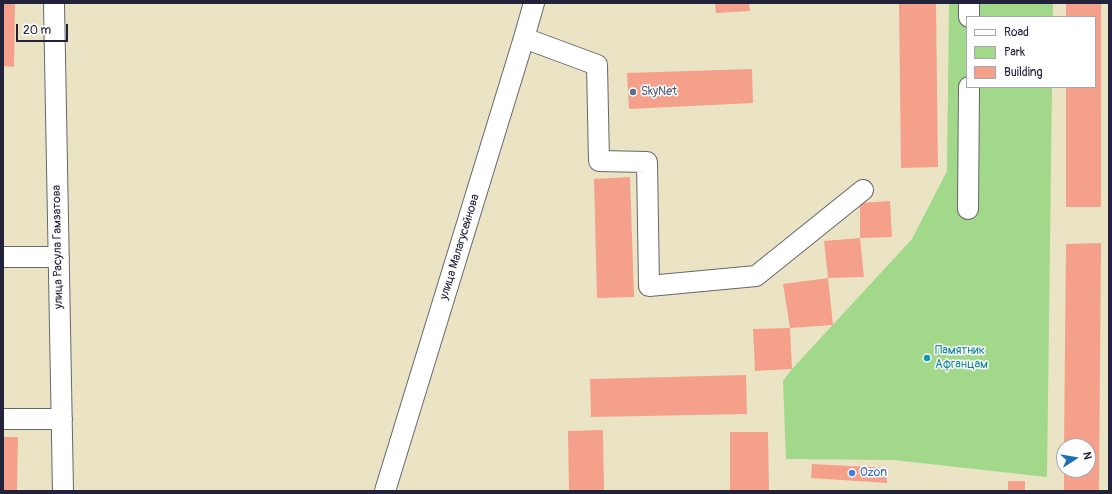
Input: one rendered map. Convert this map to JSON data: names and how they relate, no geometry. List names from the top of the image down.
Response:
{
  "streets": {
    "street": ["улица Расула Гамзатова", "улица Малагусейнова"]
  },
  "places": ["SkyNet", "Памятник Афганцам", "Ozon"],
  "legend": ["Road", "Park", "Building"],
  "scale_bar": "20 m",
  "north": "right"
}
